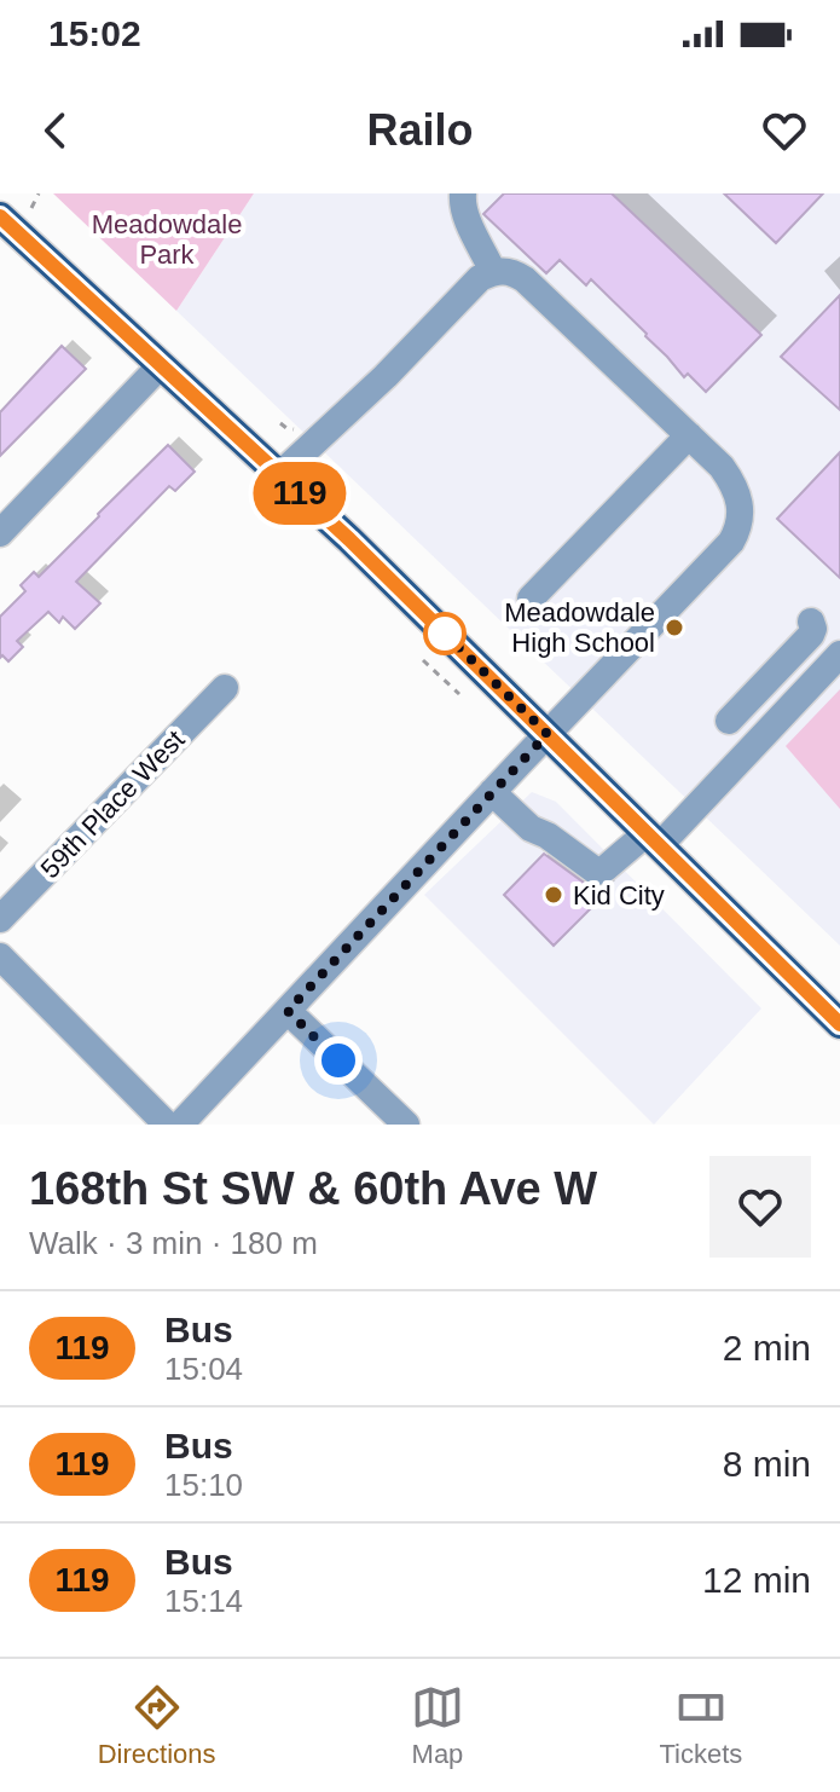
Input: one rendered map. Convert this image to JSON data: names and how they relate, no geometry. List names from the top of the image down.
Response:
{
  "streets": {
    "street": ["59th Place West"]
  },
  "parks": ["Meadowdale Park"],
  "places": ["Meadowdale High School", "Kid City"],
  "lines": ["bus line 119"],
  "page": {
    "status": "15:02",
    "header": "Railo",
    "on_map": "119",
    "heading": ["168th St SW & 60th Ave W", "Walk · 3 min · 180 m"],
    "list": [
      {
        "mark": "119",
        "name": "Bus",
        "note": "15:04",
        "value": "2 min"
      },
      {
        "mark": "119",
        "name": "Bus",
        "note": "15:10",
        "value": "8 min"
      },
      {
        "mark": "119",
        "name": "Bus",
        "note": "15:14",
        "value": "12 min"
      }
    ],
    "tabs": ["Directions", "Map", "Tickets"]
  }
}
